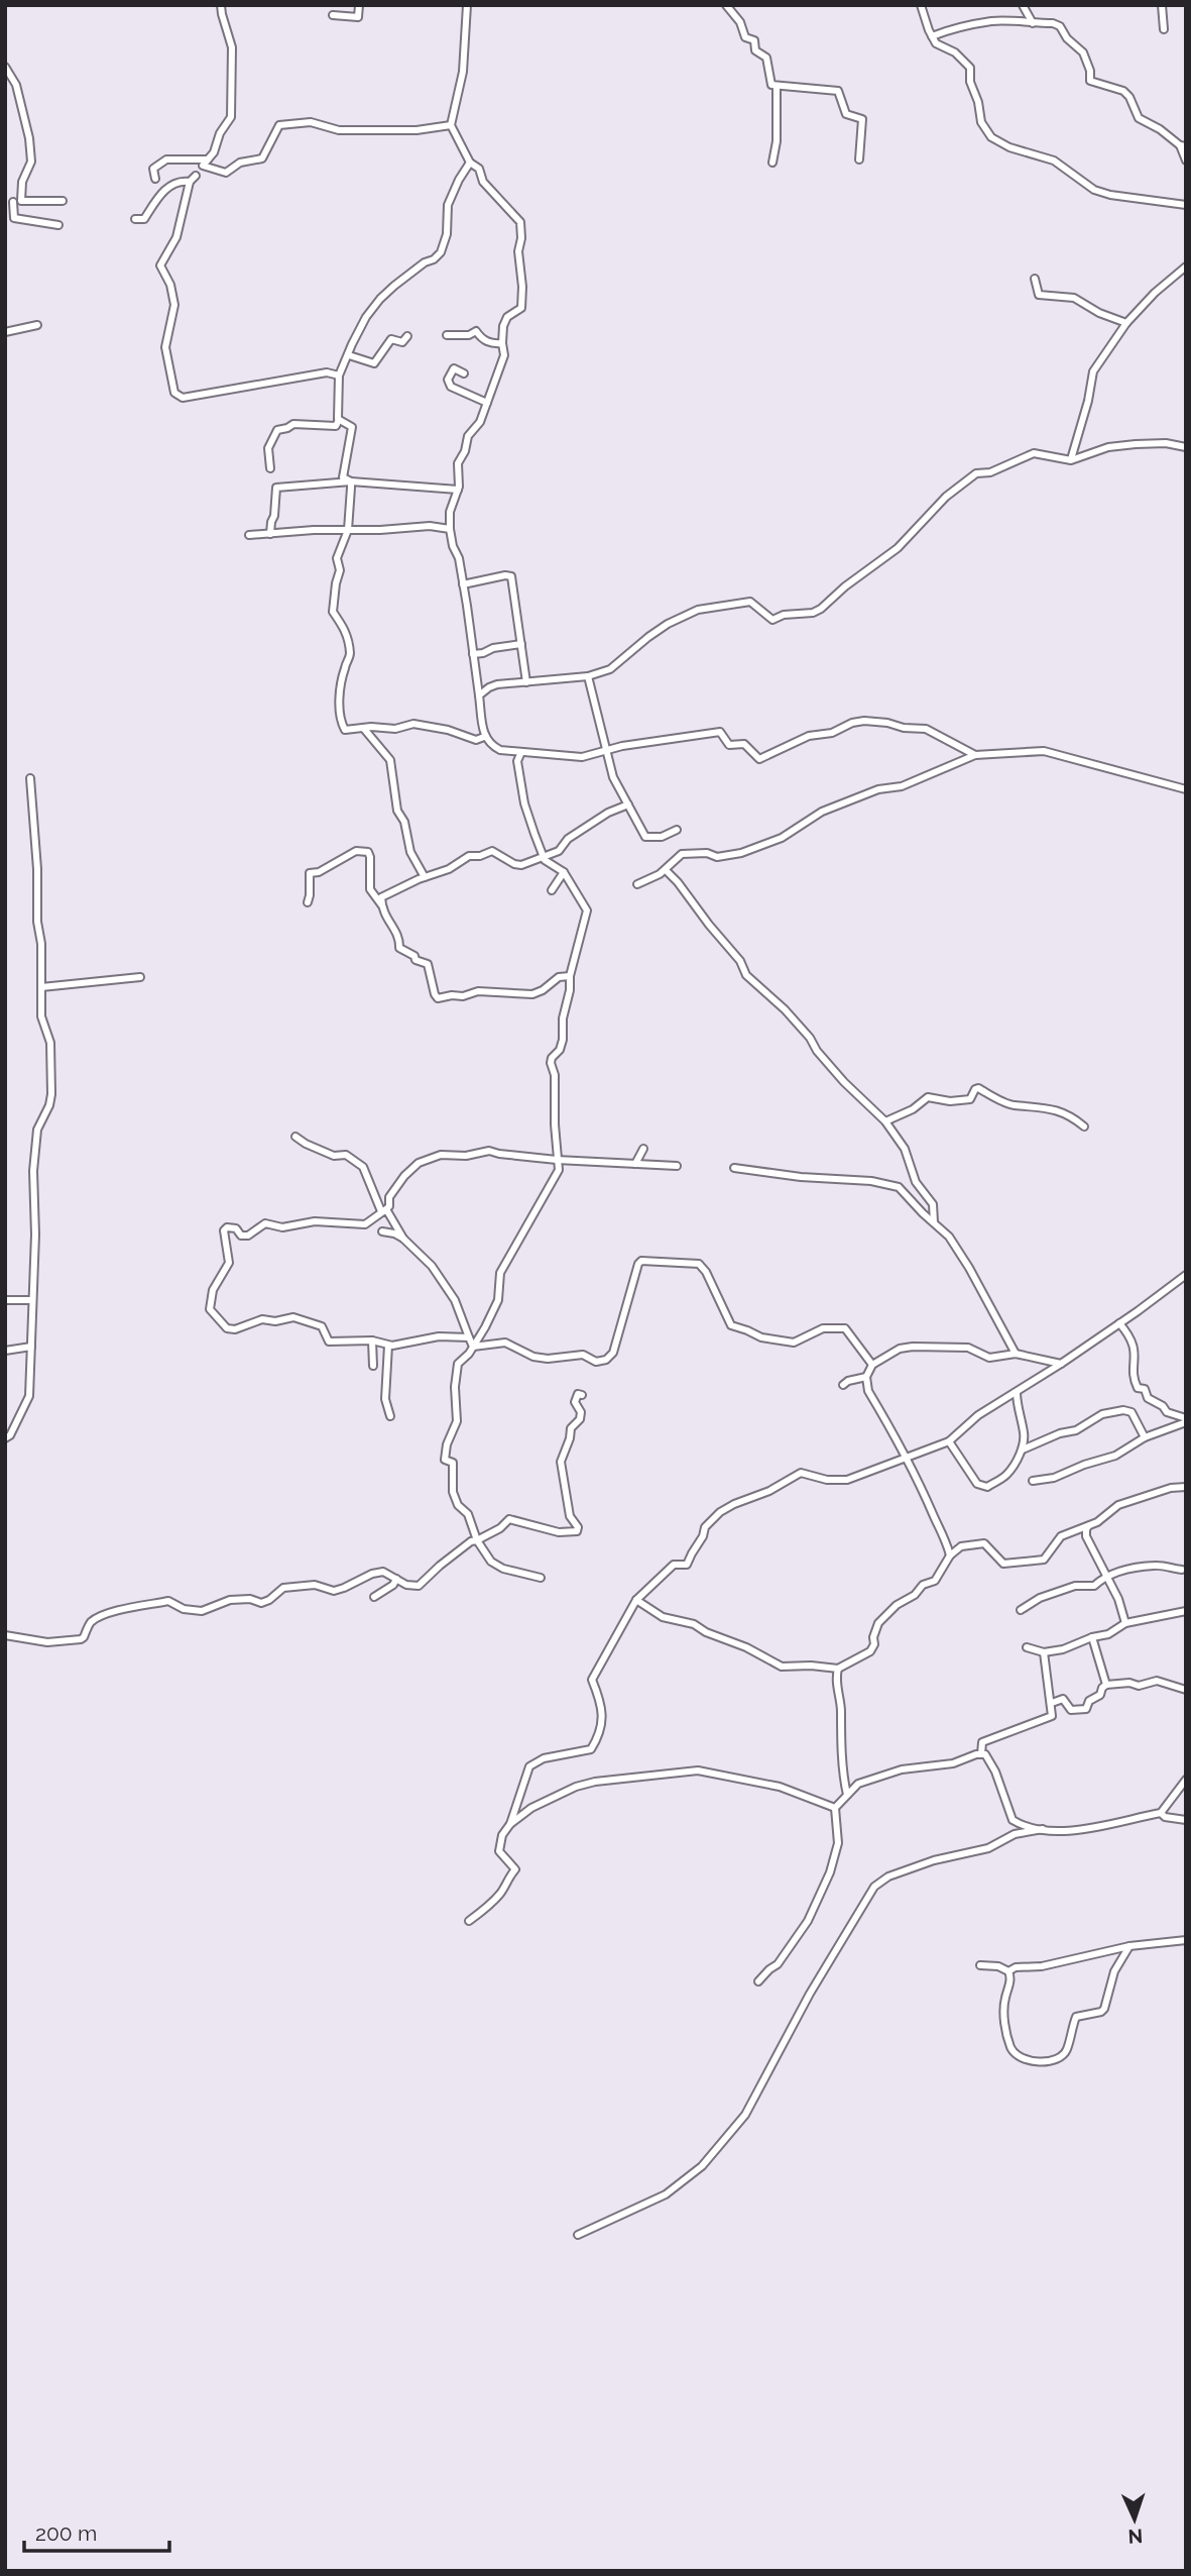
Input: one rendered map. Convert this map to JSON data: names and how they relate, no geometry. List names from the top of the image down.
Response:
{
  "scale_bar": "200 m",
  "north": "bottom"
}
